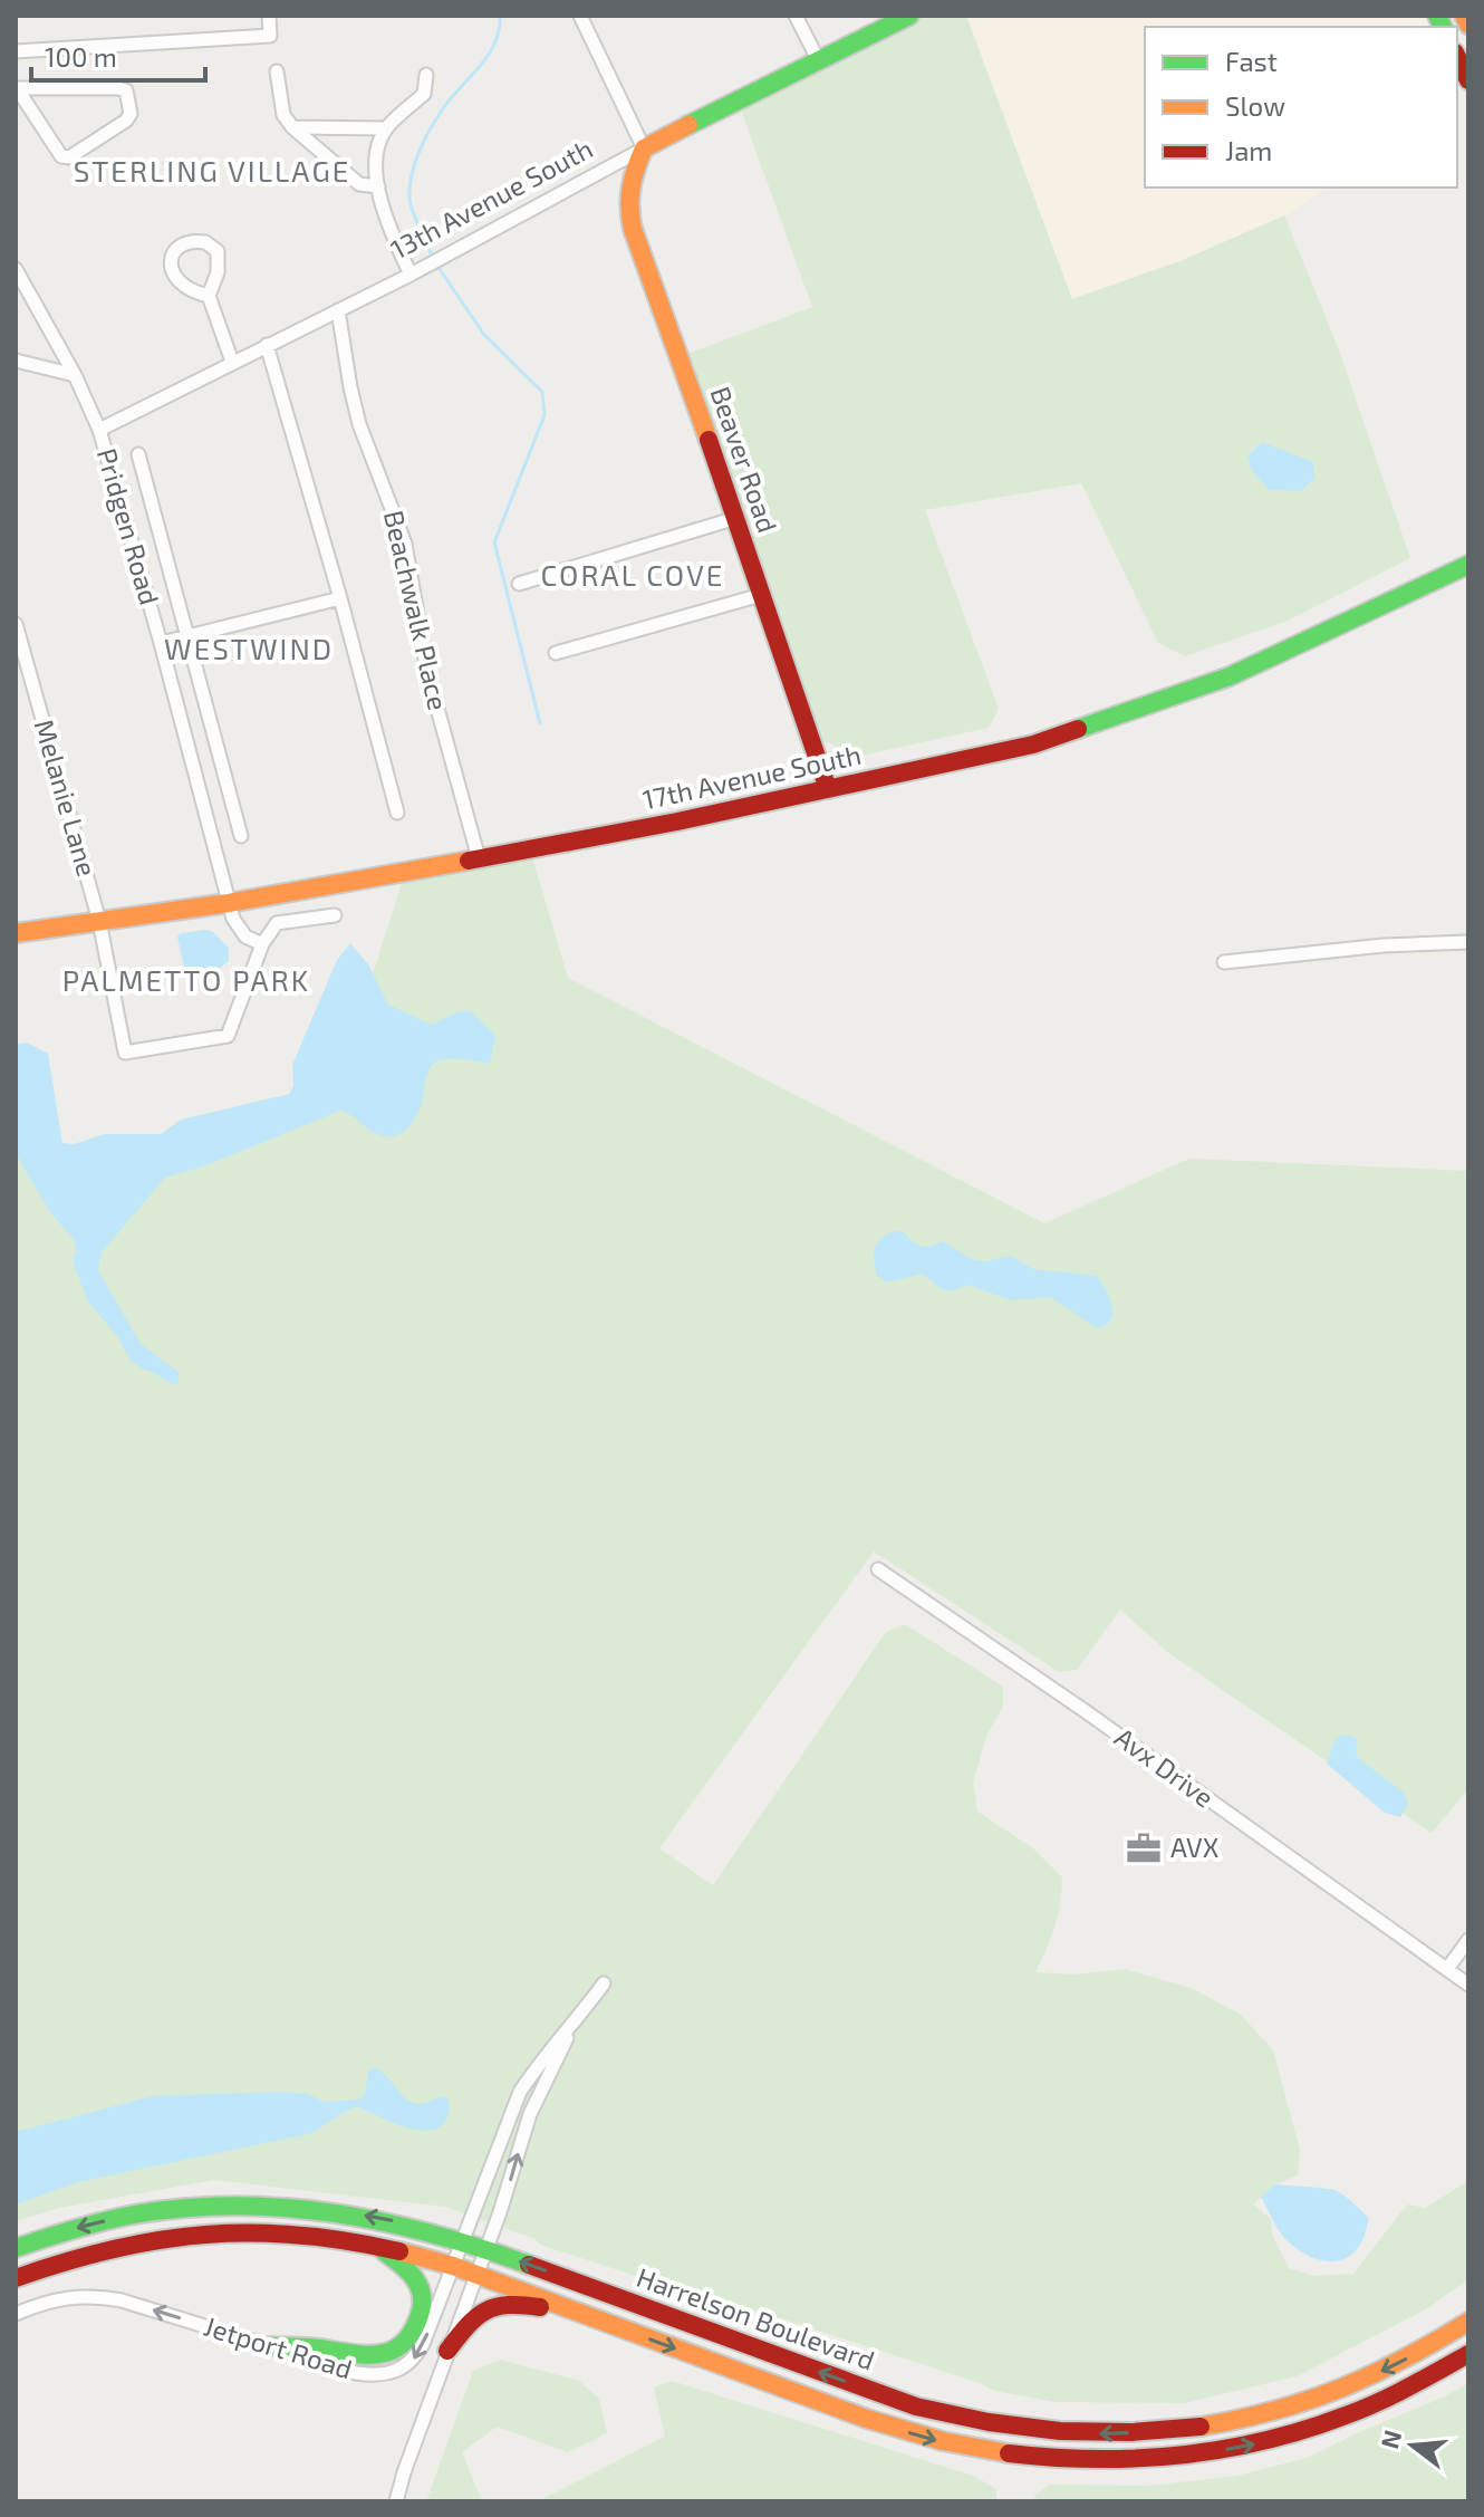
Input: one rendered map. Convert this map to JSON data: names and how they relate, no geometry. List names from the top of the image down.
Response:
{
  "streets": {
    "main road": [
      "13th Avenue South",
      "Beaver Road",
      "17th Avenue South",
      "Harrelson Boulevard"
    ],
    "street": [
      "Pridgen Road",
      "Beachwalk Place",
      "Melanie Lane",
      "Avx Drive",
      "Jetport Road"
    ]
  },
  "crossings": [
    ["13th Avenue South", "Beaver Road"],
    ["13th Avenue South", "Pridgen Road"],
    ["13th Avenue South", "Beachwalk Place"],
    ["Beaver Road", "17th Avenue South"],
    ["Pridgen Road", "17th Avenue South"],
    ["Pridgen Road", "Melanie Lane"],
    ["Beachwalk Place", "17th Avenue South"],
    ["17th Avenue South", "Melanie Lane"],
    ["Harrelson Boulevard", "Jetport Road"]
  ],
  "one_way": ["Jetport Road"],
  "districts": [
    "STERLING VILLAGE",
    "CORAL COVE",
    "WESTWIND",
    "PALMETTO PARK"
  ],
  "places": {
    "office": ["AVX"]
  },
  "legend": ["Fast", "Slow", "Jam"],
  "scale_bar": "100 m",
  "north": "left"
}
